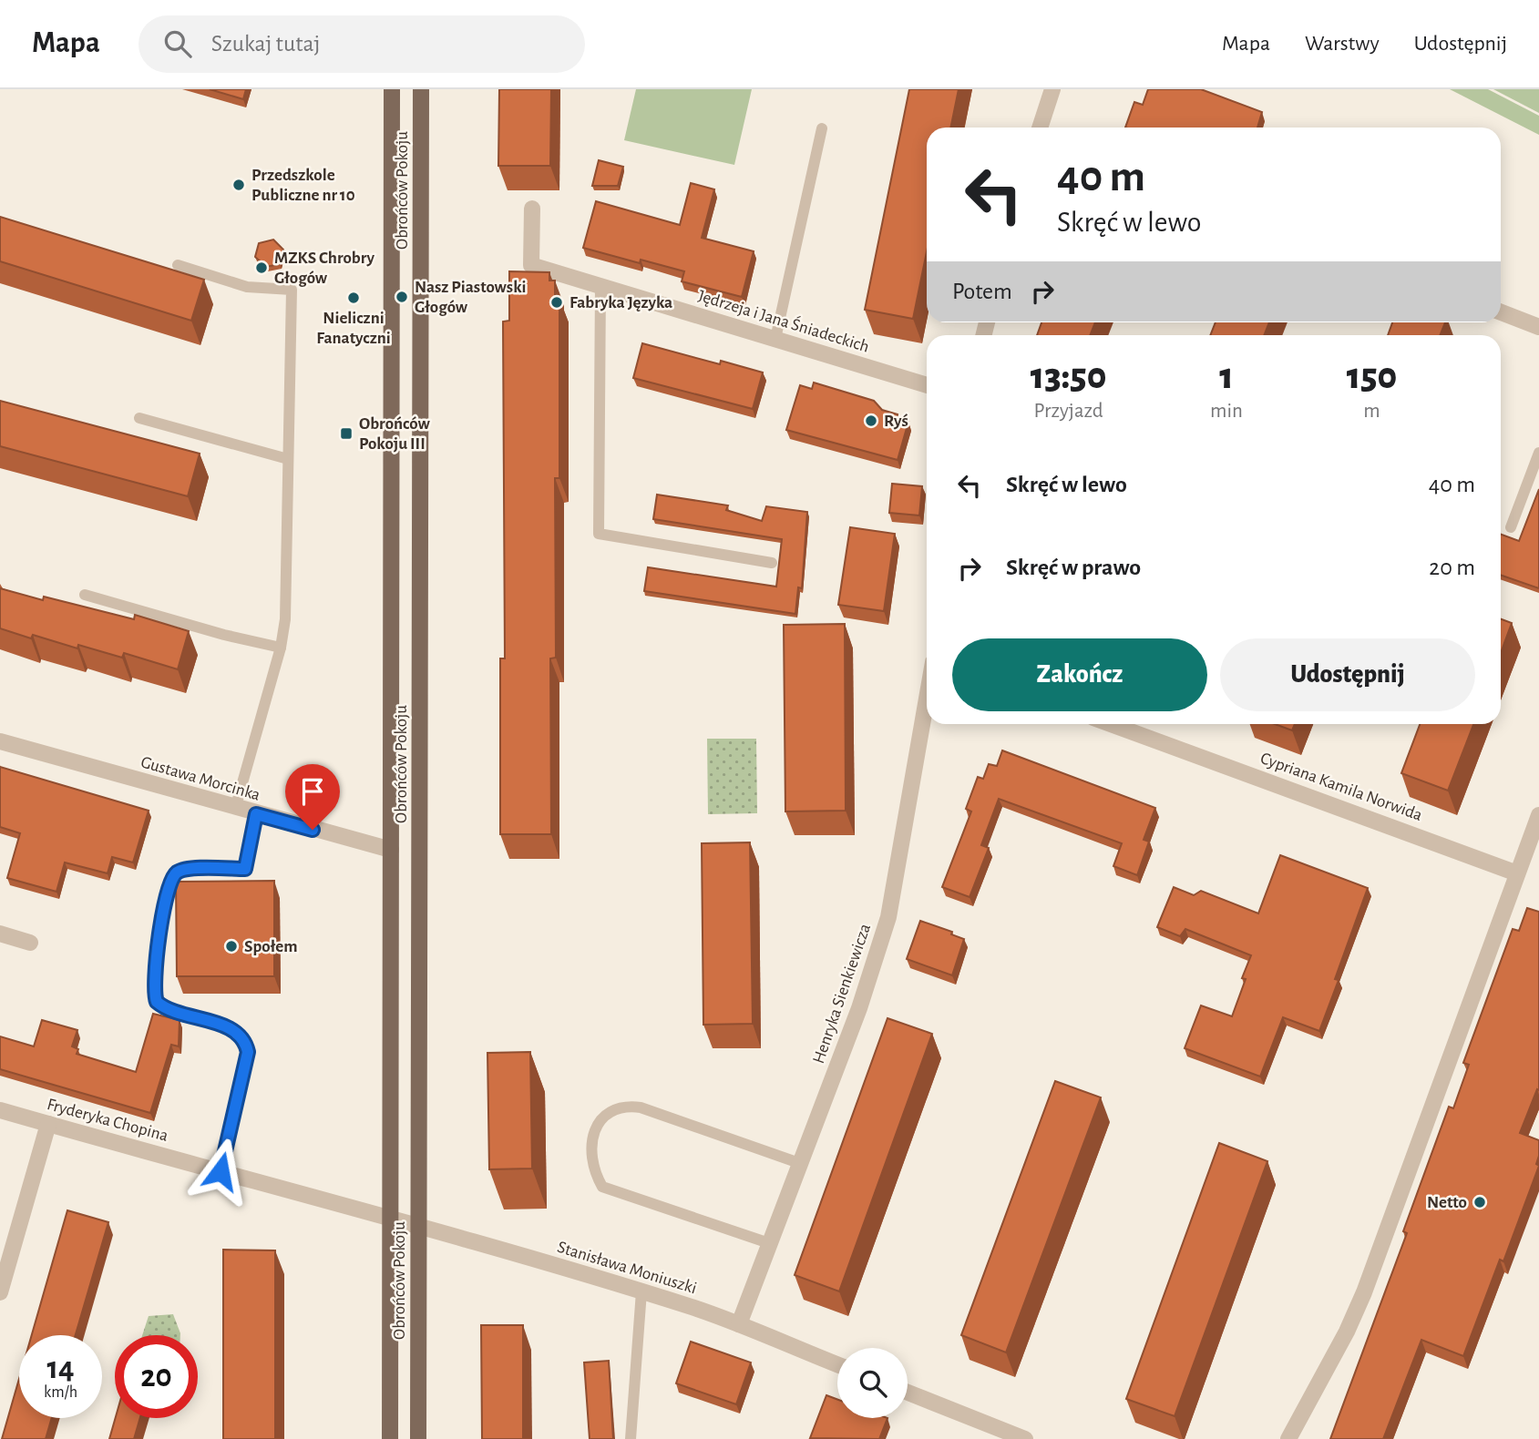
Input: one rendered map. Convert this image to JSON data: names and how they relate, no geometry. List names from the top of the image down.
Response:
{
  "streets": {
    "main road": ["Obrońców Pokoju"],
    "street": [
      "Jędrzeja i Jana Śniadeckich",
      "Gustawa Morcinka",
      "Cypriana Kamila Norwida",
      "Henryka Sienkiewicza",
      "Fryderyka Chopina",
      "Stanisława Moniuszki"
    ]
  },
  "crossings": [
    ["Obrońców Pokoju", "Gustawa Morcinka"],
    ["Obrońców Pokoju", "Fryderyka Chopina"],
    ["Obrońców Pokoju", "Stanisława Moniuszki"],
    ["Henryka Sienkiewicza", "Stanisława Moniuszki"],
    ["Fryderyka Chopina", "Stanisława Moniuszki"]
  ],
  "places": {
    "other": [
      "Przedszkole Publiczne nr 10",
      "MZKS Chrobry Głogów",
      "Nasz Piastowski Głogów",
      "Nieliczni Fanatyczni",
      "Fabryka Języka",
      "Ryś",
      "Społem",
      "Netto"
    ],
    "transit": ["Obrońców Pokoju III"]
  },
  "page": {
    "header": "Mapa",
    "search": "Szukaj tutaj",
    "nav": ["Mapa", "Warstwy", "Udostępnij"],
    "turn": ["40 m", "Skręć w lewo"],
    "then": "Potem",
    "eta": [
      "13:50",
      "Przyjazd",
      "1",
      "min",
      "150",
      "m"
    ],
    "list": [
      {
        "name": "Skręć w lewo",
        "value": "40 m"
      },
      {
        "name": "Skręć w prawo",
        "value": "20 m"
      }
    ],
    "buttons": ["Zakończ", "Udostępnij"],
    "speed": "14 km/h",
    "limit": "20"
  }
}
